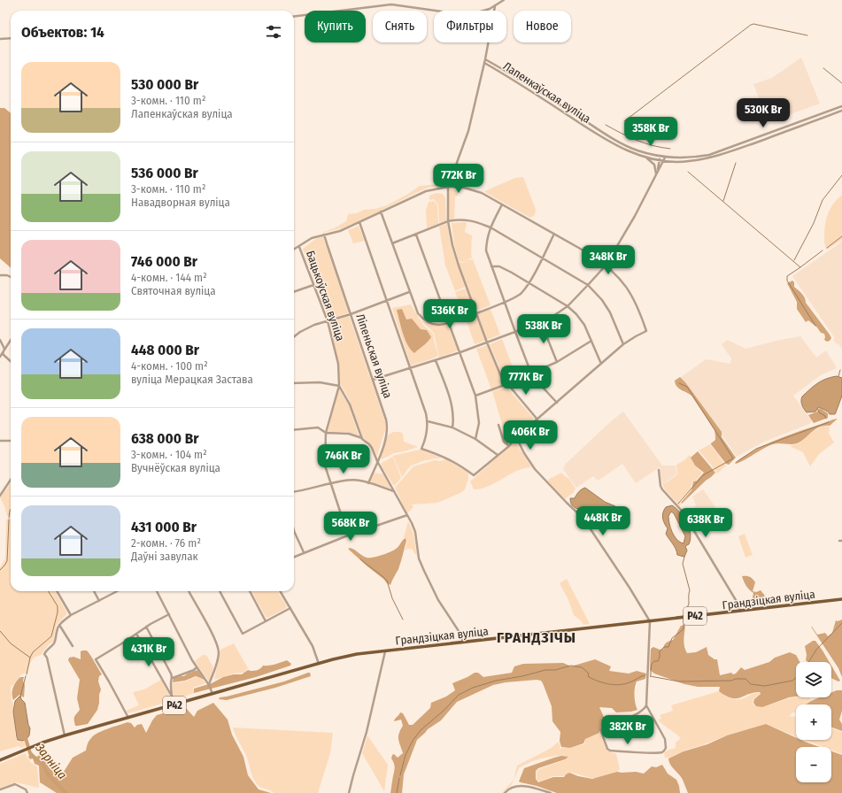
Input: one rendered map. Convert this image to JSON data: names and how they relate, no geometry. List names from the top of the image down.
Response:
{
  "streets": {
    "main road": ["Грандзіцкая вуліца", "Р42"],
    "street": ["Лапенкаўская вуліца", "Бацькоўская вуліца", "Ліпеньская вуліца"]
  },
  "crossings": [
    ["Грандзіцкая вуліца", "Р42"]
  ],
  "districts": ["ГРАНДЗІЧЫ"],
  "water": ["Зарніца"],
  "page": {
    "chip": [
      "Купить",
      "Снять",
      "Фильтры",
      "Новое"
    ],
    "heading": "Объектов: 14",
    "list": [
      {
        "name": "530 000 Br",
        "note": "3-комн. · 110 m² · Лапенкаўская вуліца"
      },
      {
        "name": "536 000 Br",
        "note": "3-комн. · 110 m² · Навадворная вуліца"
      },
      {
        "name": "746 000 Br",
        "note": "4-комн. · 144 m² · Святочная вуліца"
      },
      {
        "name": "448 000 Br",
        "note": "4-комн. · 100 m² · вуліца Мерацкая Застава"
      },
      {
        "name": "638 000 Br",
        "note": "3-комн. · 104 m² · Вучнёўская вуліца"
      },
      {
        "name": "431 000 Br",
        "note": "2-комн. · 76 m² · Даўні завулак"
      }
    ],
    "price": [
      "530K Br",
      "358K Br",
      "772K Br",
      "348K Br",
      "536K Br",
      "538K Br",
      "777K Br",
      "406K Br",
      "746K Br",
      "448K Br",
      "638K Br",
      "568K Br",
      "431K Br",
      "382K Br"
    ],
    "map_buttons": ["+", "−"]
  }
}
